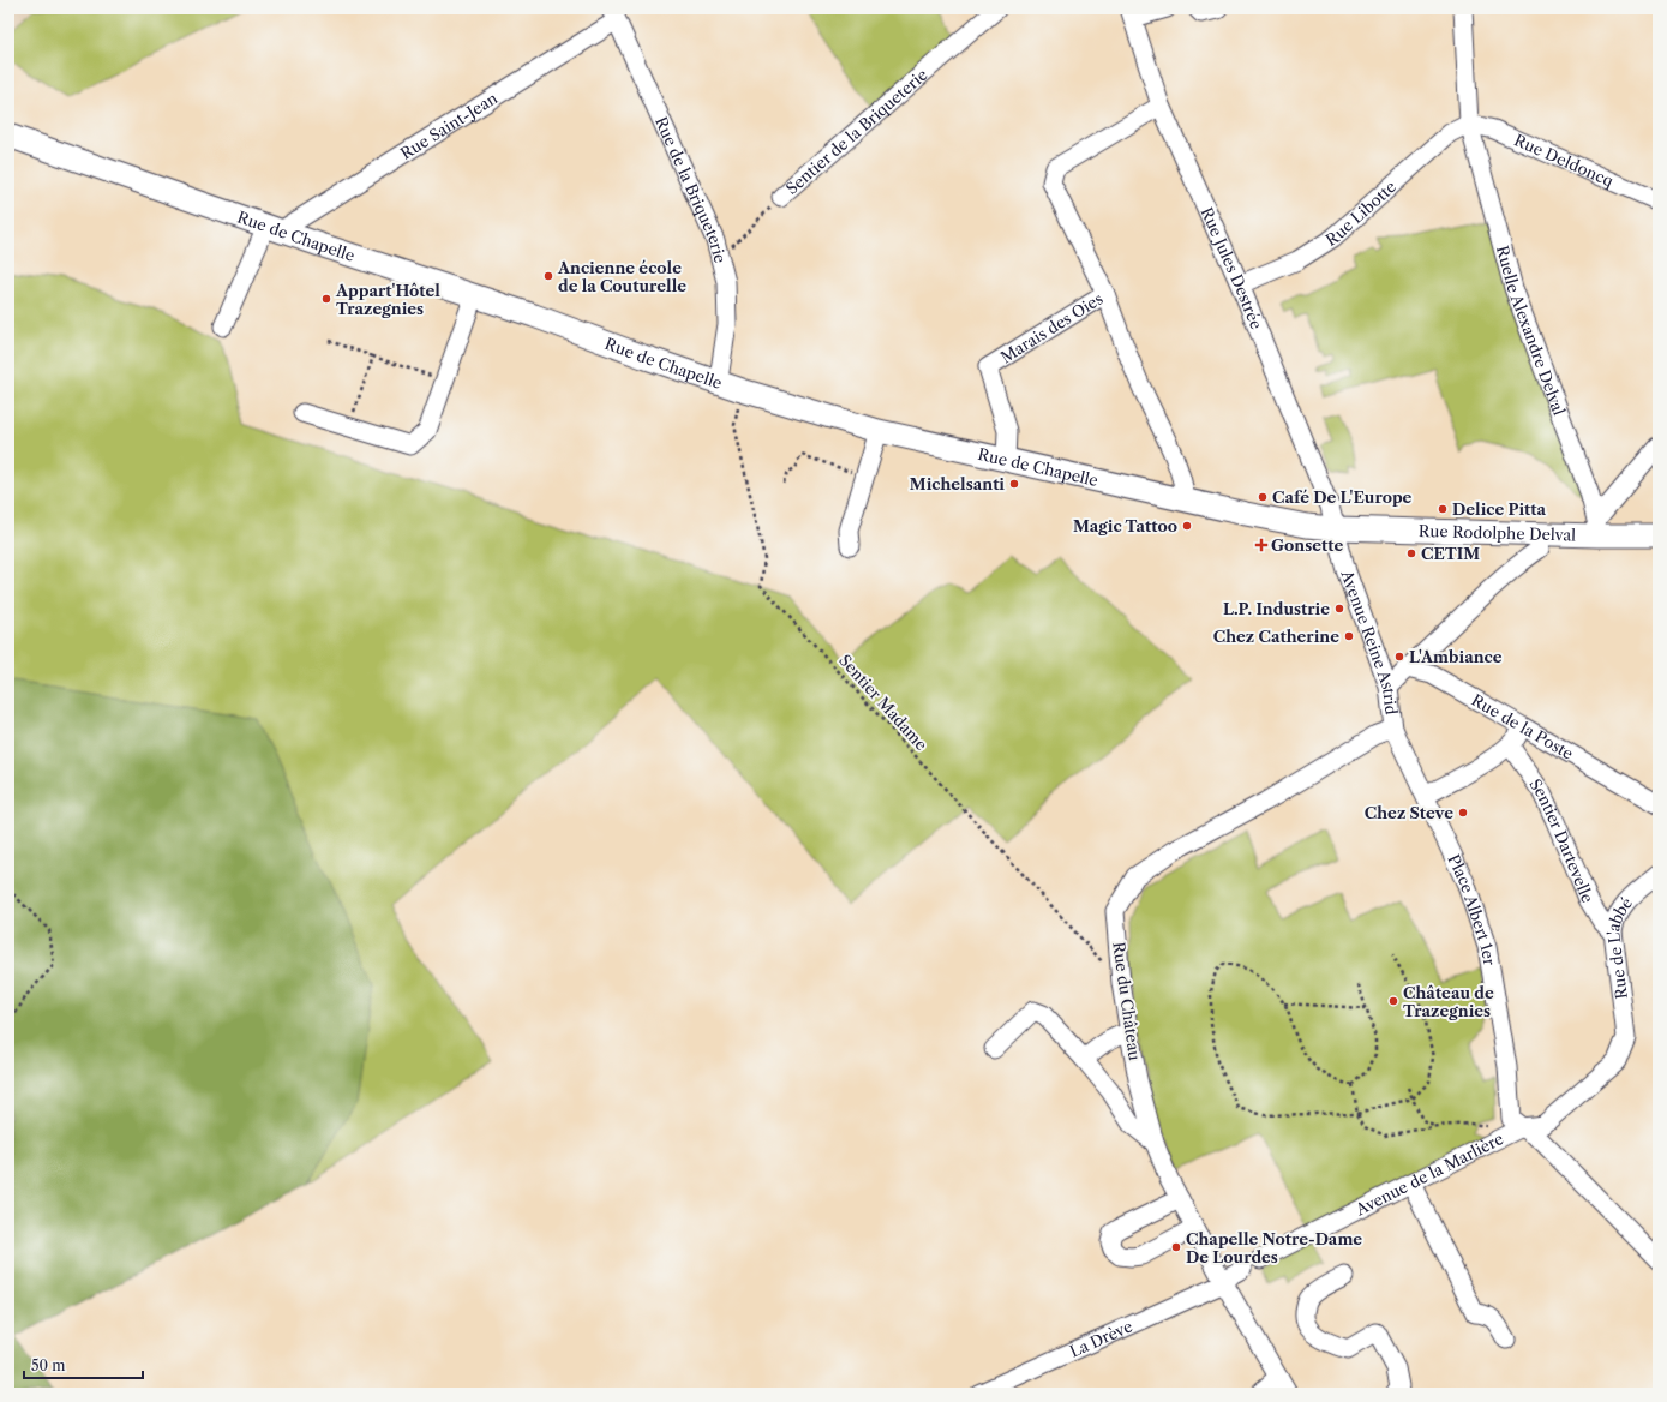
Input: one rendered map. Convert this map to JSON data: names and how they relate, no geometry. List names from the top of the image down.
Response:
{
  "streets": {
    "main road": ["Rue de Chapelle", "Rue Rodolphe Delval"],
    "street": [
      "Rue Saint-Jean",
      "Sentier de la Briqueterie",
      "Rue Deldoncq",
      "Rue de la Briqueterie",
      "Rue Libotte",
      "Rue Jules Destrée",
      "Marais des Oies",
      "Ruelle Alexandre Delval",
      "Avenue Reine Astrid",
      "Rue de la Poste",
      "Sentier Dartevelle",
      "Place Albert 1er",
      "Rue de L'abbé",
      "Rue du Château",
      "Avenue de la Marlière",
      "La Drève"
    ],
    "path": ["Sentier Madame"]
  },
  "crossings": [
    ["Rue Saint-Jean", "Rue de la Briqueterie"],
    ["Rue Saint-Jean", "Rue de Chapelle"],
    ["Sentier de la Briqueterie", "Rue de la Briqueterie"],
    ["Rue Deldoncq", "Rue Libotte"],
    ["Rue Deldoncq", "Ruelle Alexandre Delval"],
    ["Rue de la Briqueterie", "Rue de Chapelle"],
    ["Rue Libotte", "Rue Jules Destrée"],
    ["Rue Libotte", "Ruelle Alexandre Delval"],
    ["Rue de Chapelle", "Rue Jules Destrée"],
    ["Rue de Chapelle", "Marais des Oies"],
    ["Rue de Chapelle", "Rue Rodolphe Delval"],
    ["Rue de Chapelle", "Avenue Reine Astrid"],
    ["Rue de Chapelle", "Sentier Madame"],
    ["Rue Jules Destrée", "Rue Rodolphe Delval"],
    ["Rue Jules Destrée", "Avenue Reine Astrid"],
    ["Ruelle Alexandre Delval", "Rue Rodolphe Delval"],
    ["Rue Rodolphe Delval", "Avenue Reine Astrid"],
    ["Avenue Reine Astrid", "Place Albert 1er"],
    ["Avenue Reine Astrid", "Rue du Château"],
    ["Sentier Madame", "Rue du Château"],
    ["Sentier Dartevelle", "Rue de L'abbé"],
    ["Place Albert 1er", "Rue de L'abbé"],
    ["Place Albert 1er", "Rue du Château"],
    ["Place Albert 1er", "Avenue de la Marlière"],
    ["Rue de L'abbé", "Avenue de la Marlière"],
    ["Rue du Château", "La Drève"]
  ],
  "places": {
    "other": [
      "Ancienne école de la Couturelle",
      "Appart'Hôtel Trazegnies",
      "Michelsanti",
      "Café De L'Europe",
      "Delice Pitta",
      "Magic Tattoo",
      "CETIM",
      "L.P. Industrie",
      "Chez Catherine",
      "L'Ambiance",
      "Chez Steve",
      "Château de Trazegnies",
      "Chapelle Notre-Dame De Lourdes"
    ],
    "health": ["Gonsette"]
  },
  "scale_bar": "50 m"
}
